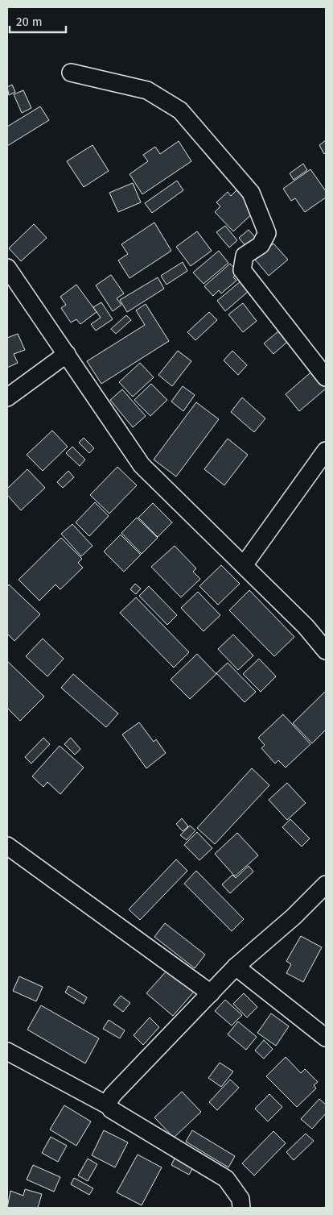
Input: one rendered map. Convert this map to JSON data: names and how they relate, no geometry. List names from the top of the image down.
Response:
{
  "scale_bar": "20 m"
}
